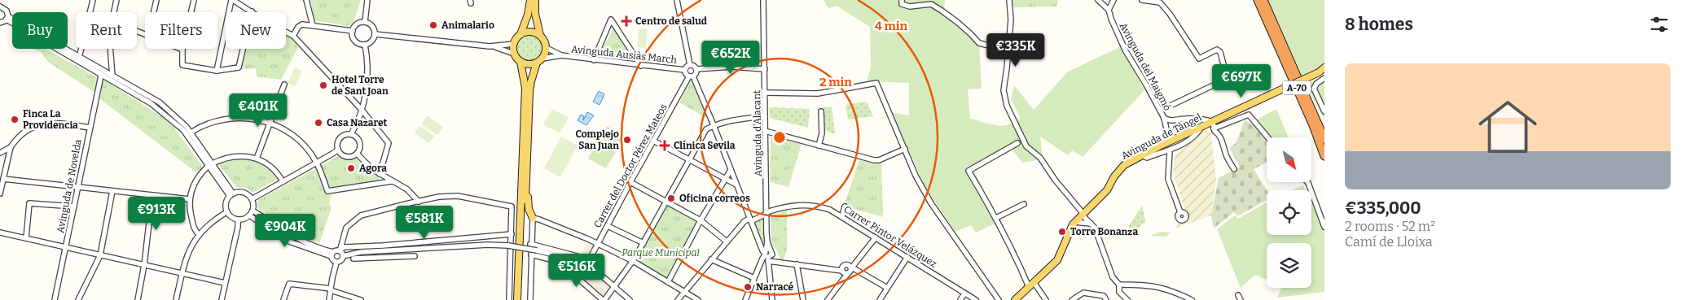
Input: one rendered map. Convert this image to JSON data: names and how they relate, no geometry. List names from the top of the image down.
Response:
{
  "streets": {
    "highway": ["A-70"],
    "main road": ["Avinguda de Tàngel"],
    "street": [
      "Avinguda Ausiàs March",
      "Avinguda del Maigmó",
      "Avinguda d'Alacant",
      "Carrer del Doctor Pérez Mateos",
      "Avinguda de Novelda",
      "Carrer Pintor Velázquez"
    ]
  },
  "crossings": [
    ["Avinguda Ausiàs March", "Carrer del Doctor Pérez Mateos"],
    ["Avinguda del Maigmó", "Avinguda de Tàngel"],
    ["Avinguda d'Alacant", "Carrer Pintor Velázquez"]
  ],
  "parks": ["Parque Municipal"],
  "places": {
    "health": ["Centro de salud", "Clínica Sevila"],
    "other": [
      "Animalario",
      "Hotel Torre de Sant Joan",
      "Finca La Providencia",
      "Casa Nazaret",
      "Complejo San Juan",
      "Agora",
      "Oficina correos",
      "Torre Bonanza",
      "Narracé"
    ]
  },
  "north": "bottom right",
  "page": {
    "heading": "8 homes",
    "chip": [
      "Buy",
      "Rent",
      "Filters",
      "New"
    ],
    "price": [
      "€335K",
      "€652K",
      "€697K",
      "€401K",
      "€913K",
      "€581K",
      "€904K",
      "€516K"
    ],
    "list": [
      {
        "name": "€335,000",
        "note": "2 rooms · 52 m² · Camí de Lloixa"
      }
    ]
  },
  "rings": ["4 min", "2 min"]
}
